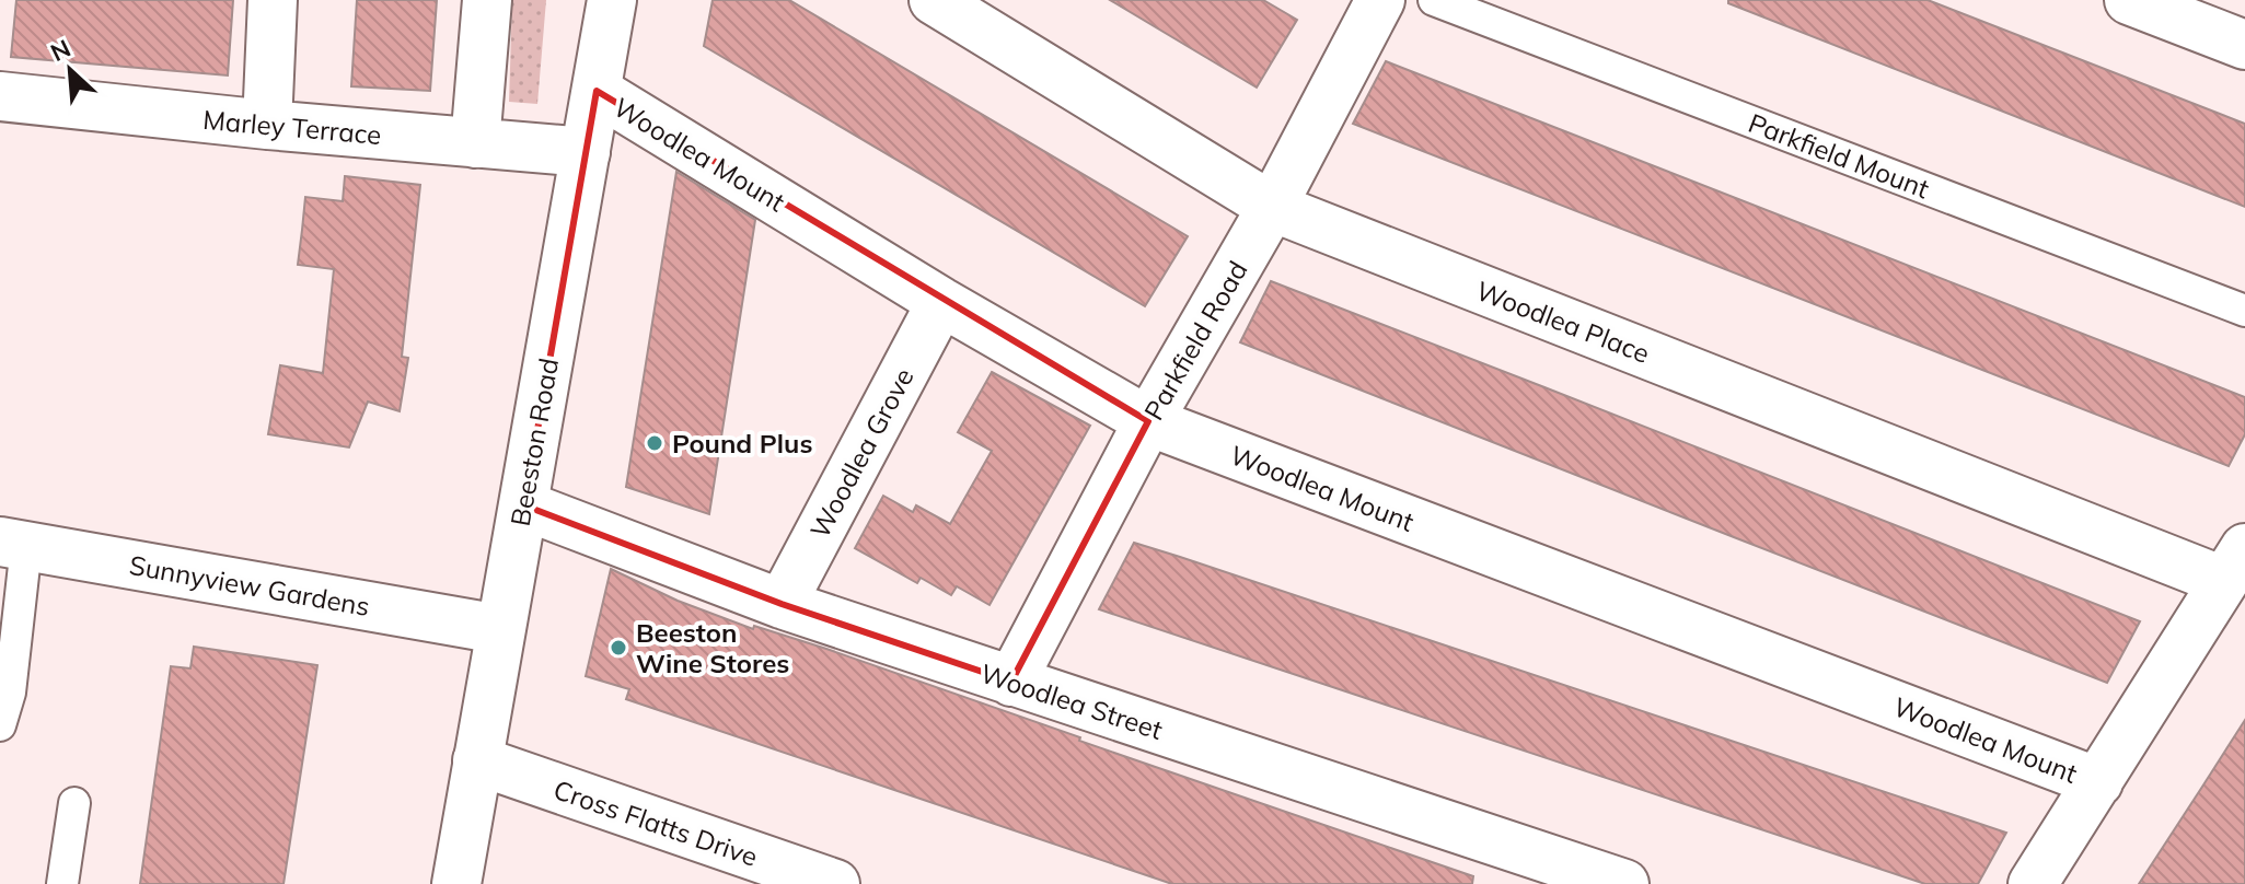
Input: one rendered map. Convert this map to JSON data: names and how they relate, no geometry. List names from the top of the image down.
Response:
{
  "streets": {
    "street": [
      "Marley Terrace",
      "Woodlea Mount",
      "Woodlea Place",
      "Parkfield Road",
      "Beeston Road",
      "Woodlea Grove",
      "Sunnyview Gardens",
      "Woodlea Street",
      "Cross Flatts Drive"
    ],
    "lane": ["Parkfield Mount"]
  },
  "crossings": [
    ["Marley Terrace", "Beeston Road"],
    ["Woodlea Mount", "Parkfield Road"],
    ["Woodlea Mount", "Beeston Road"],
    ["Woodlea Mount", "Woodlea Grove"],
    ["Woodlea Place", "Parkfield Road"],
    ["Parkfield Road", "Woodlea Street"],
    ["Beeston Road", "Sunnyview Gardens"],
    ["Beeston Road", "Woodlea Street"],
    ["Beeston Road", "Cross Flatts Drive"],
    ["Woodlea Grove", "Woodlea Street"]
  ],
  "places": ["Pound Plus", "Beeston Wine Stores"],
  "north": "top left"
}
